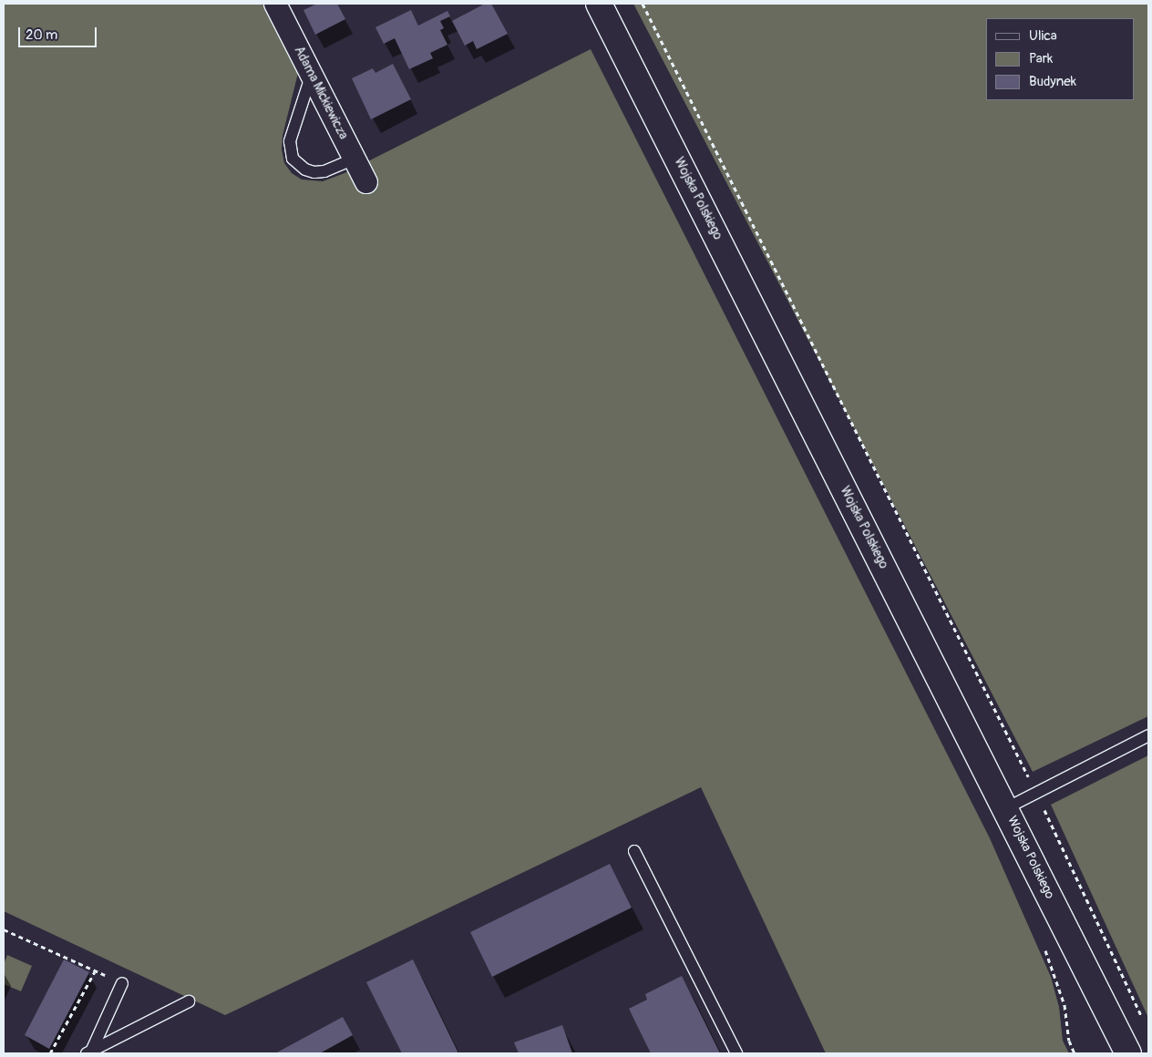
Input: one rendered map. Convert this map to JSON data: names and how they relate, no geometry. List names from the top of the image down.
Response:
{
  "streets": {
    "street": ["Adama Mickiewicza", "Wojska Polskiego"]
  },
  "legend": ["Ulica", "Park", "Budynek"],
  "scale_bar": "20 m"
}
